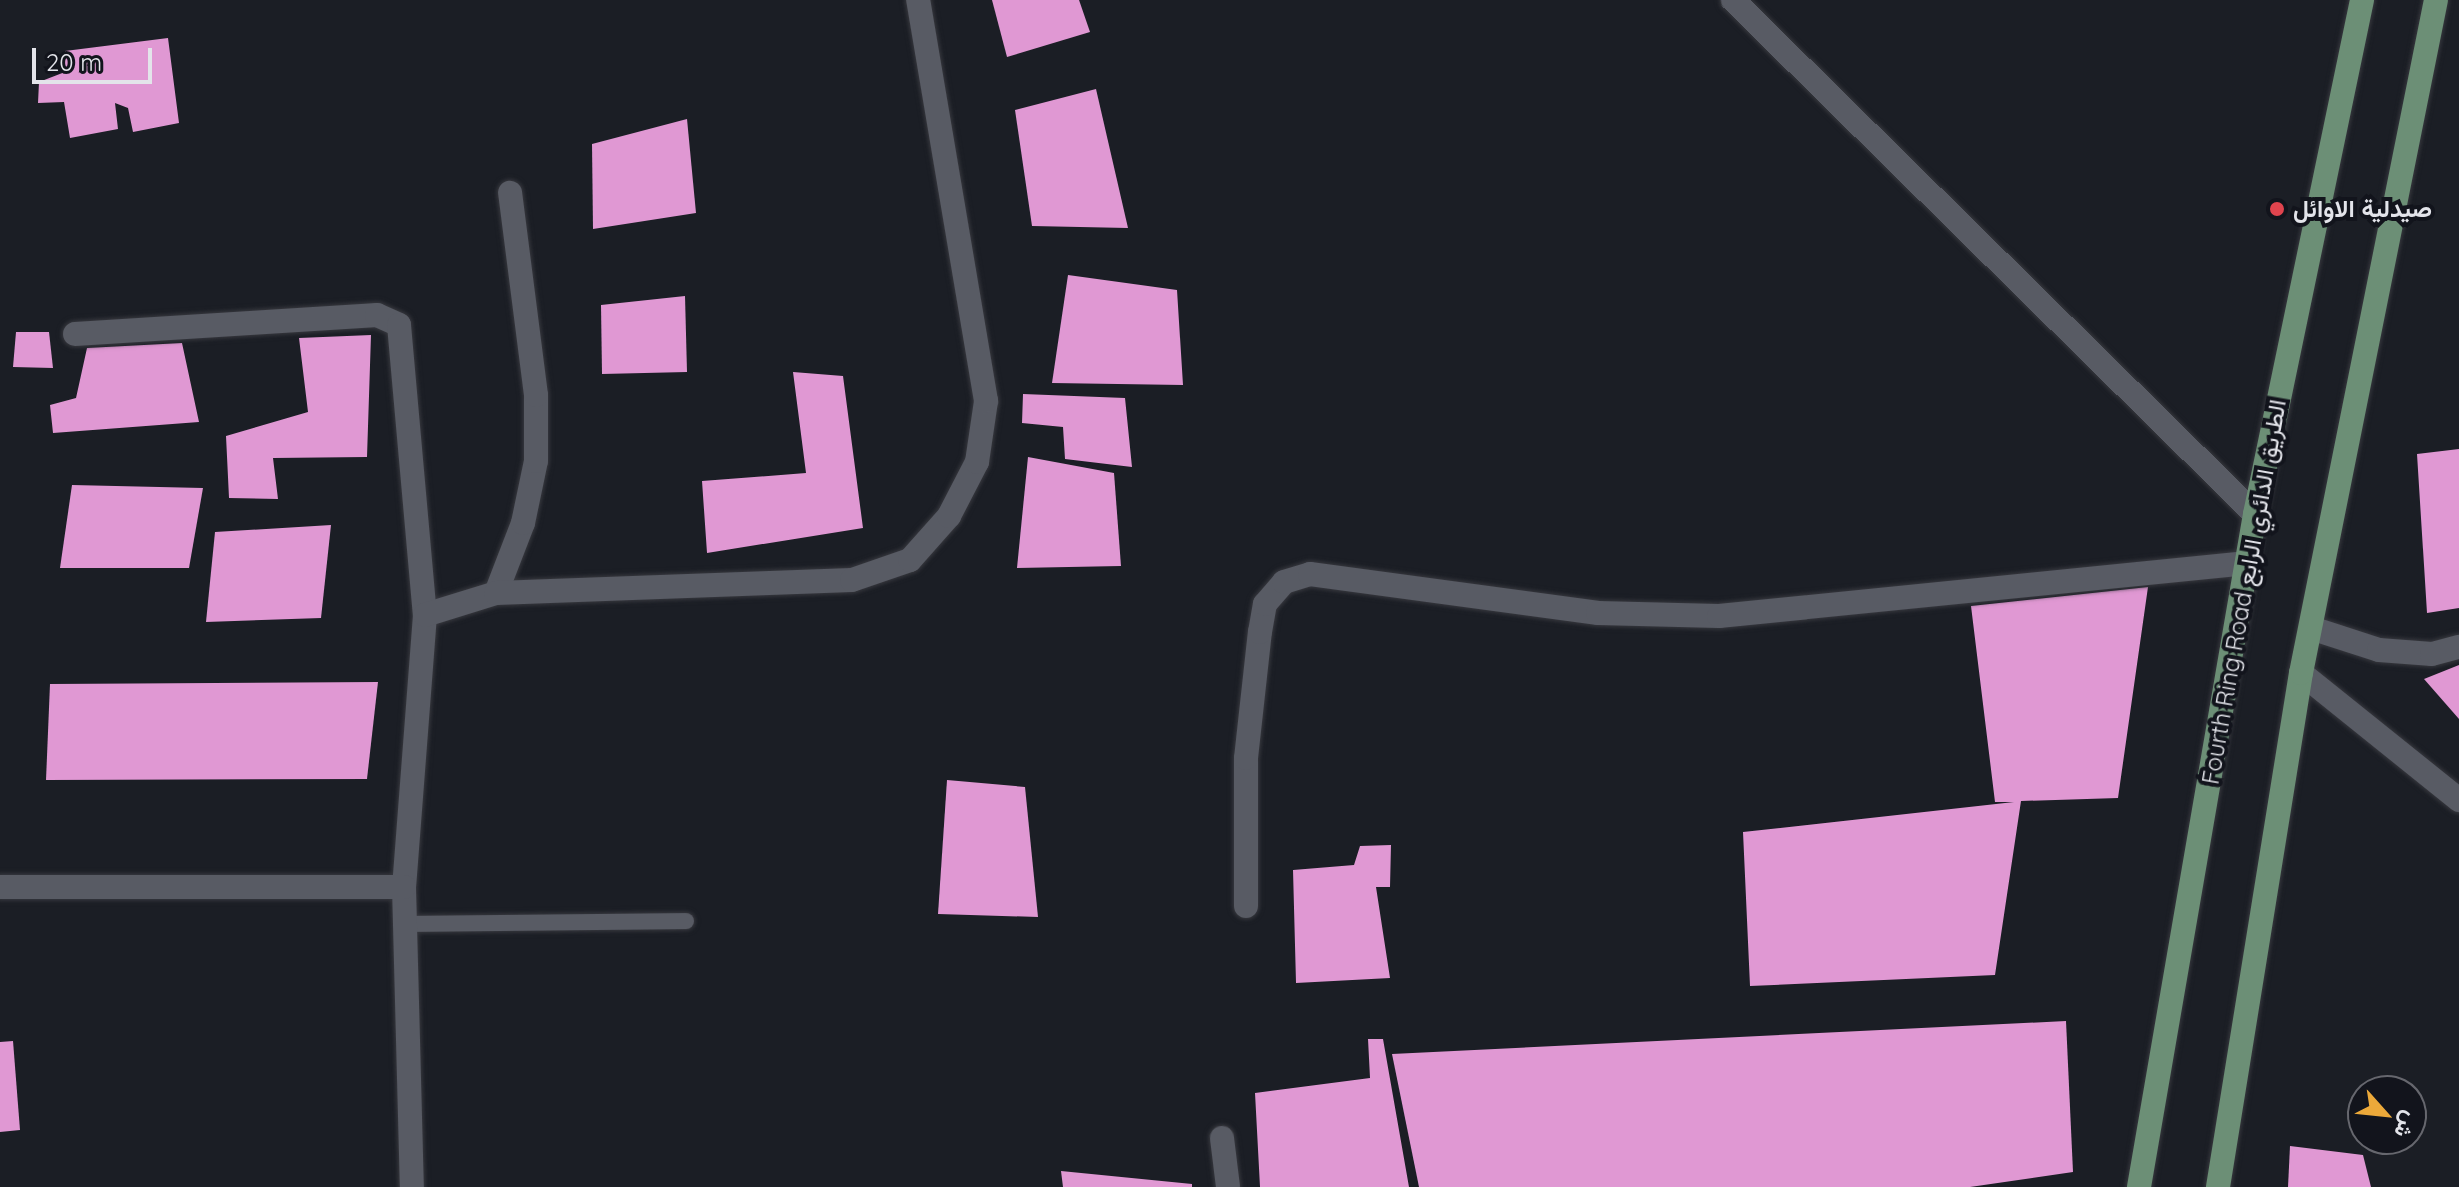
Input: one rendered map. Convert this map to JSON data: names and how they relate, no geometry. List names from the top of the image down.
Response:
{
  "streets": {
    "main road": ["Fourth Ring Road الطريق الدائري الرابع"]
  },
  "places": ["صيدلية الاوائل"],
  "scale_bar": "20 m",
  "north": "bottom right"
}
